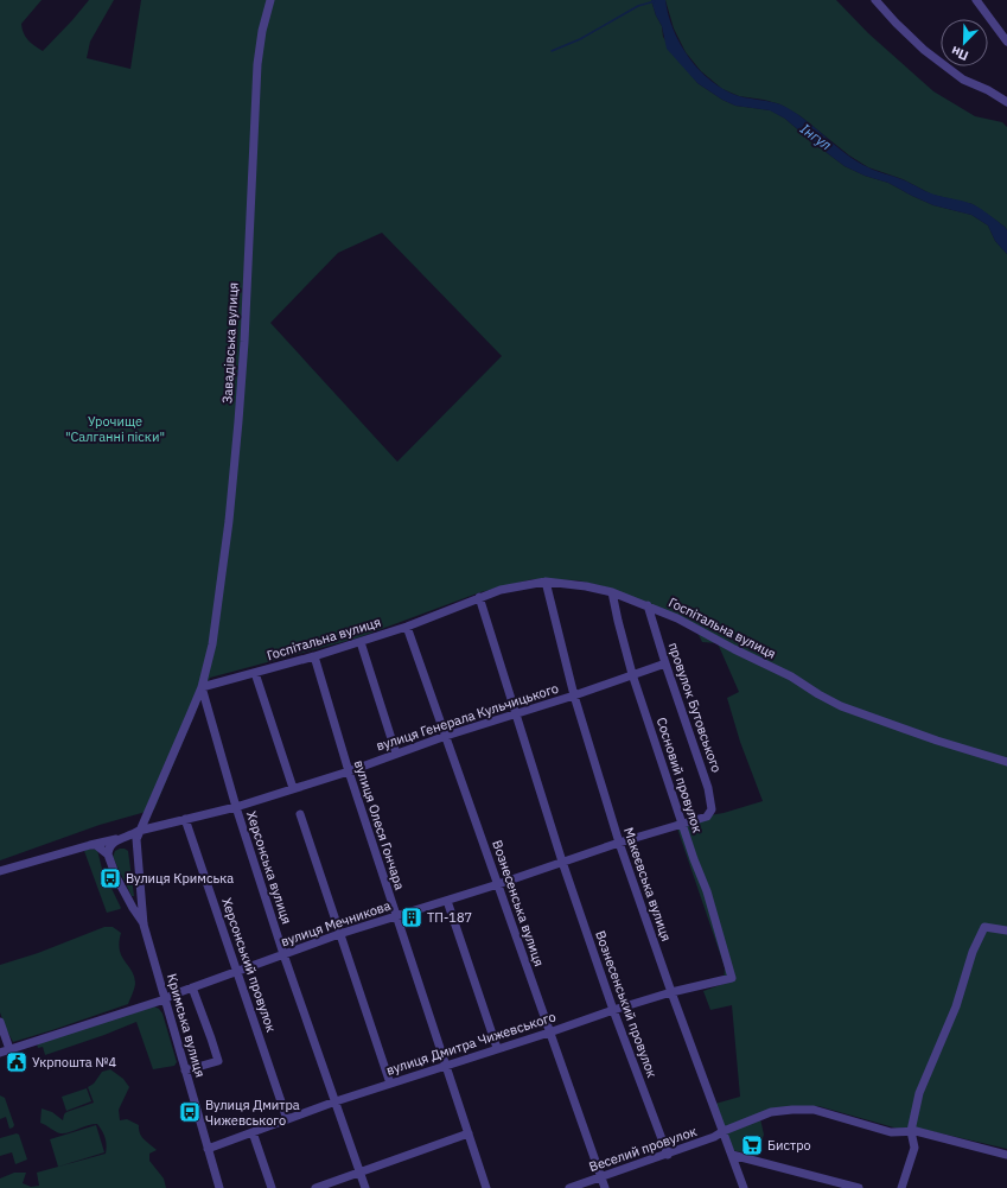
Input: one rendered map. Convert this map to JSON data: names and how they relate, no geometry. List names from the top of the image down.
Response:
{
  "streets": {
    "street": [
      "Завадівська вулиця",
      "Госпітальна вулиця",
      "провулок Бутовського",
      "вулиця Генерала Кульчицького",
      "Сосновий провулок",
      "вулиця Олеся Гончара",
      "Херсонська вулиця",
      "Макеєвська вулиця",
      "Вознесенська вулиця",
      "вулиця Мечникова",
      "Херсонський провулок",
      "Вознесенський провулок",
      "Кримська вулиця",
      "вулиця Дмитра Чижевського",
      "Веселий провулок"
    ]
  },
  "crossings": [
    ["Завадівська вулиця", "Госпітальна вулиця"],
    ["Завадівська вулиця", "Херсонська вулиця"],
    ["Завадівська вулиця", "Кримська вулиця"],
    ["Госпітальна вулиця", "провулок Бутовського"],
    ["Госпітальна вулиця", "Сосновий провулок"],
    ["Госпітальна вулиця", "вулиця Олеся Гончара"],
    ["Госпітальна вулиця", "Херсонська вулиця"],
    ["Госпітальна вулиця", "Макеєвська вулиця"],
    ["Госпітальна вулиця", "Вознесенська вулиця"],
    ["Госпітальна вулиця", "Вознесенський провулок"],
    ["Госпітальна вулиця", "Кримська вулиця"],
    ["провулок Бутовського", "вулиця Генерала Кульчицького"],
    ["провулок Бутовського", "вулиця Мечникова"],
    ["вулиця Генерала Кульчицького", "Сосновий провулок"],
    ["вулиця Генерала Кульчицького", "вулиця Олеся Гончара"],
    ["вулиця Генерала Кульчицького", "Херсонська вулиця"],
    ["вулиця Генерала Кульчицького", "Макеєвська вулиця"],
    ["вулиця Генерала Кульчицького", "Вознесенська вулиця"],
    ["вулиця Генерала Кульчицького", "Херсонський провулок"],
    ["вулиця Генерала Кульчицького", "Вознесенський провулок"],
    ["вулиця Генерала Кульчицького", "Кримська вулиця"],
    ["Сосновий провулок", "вулиця Мечникова"],
    ["Сосновий провулок", "вулиця Дмитра Чижевського"],
    ["вулиця Олеся Гончара", "вулиця Мечникова"],
    ["вулиця Олеся Гончара", "вулиця Дмитра Чижевського"],
    ["Херсонська вулиця", "вулиця Мечникова"],
    ["Херсонська вулиця", "Кримська вулиця"],
    ["Херсонська вулиця", "вулиця Дмитра Чижевського"],
    ["Макеєвська вулиця", "вулиця Мечникова"],
    ["Макеєвська вулиця", "вулиця Дмитра Чижевського"],
    ["Макеєвська вулиця", "Веселий провулок"],
    ["Вознесенська вулиця", "вулиця Мечникова"],
    ["Вознесенська вулиця", "вулиця Дмитра Чижевського"],
    ["Вознесенська вулиця", "Веселий провулок"],
    ["вулиця Мечникова", "Херсонський провулок"],
    ["вулиця Мечникова", "Вознесенський провулок"],
    ["вулиця Мечникова", "Кримська вулиця"],
    ["Херсонський провулок", "вулиця Дмитра Чижевського"],
    ["Вознесенський провулок", "вулиця Дмитра Чижевського"],
    ["Вознесенський провулок", "Веселий провулок"],
    ["Кримська вулиця", "вулиця Дмитра Чижевського"]
  ],
  "water": ["Інгул"],
  "parks": ["Урочище \"Салганні піски\""],
  "places": {
    "bus stop": ["Вулиця Кримська", "Вулиця Дмитра Чижевського"],
    "building": ["ТП-187"],
    "public building": ["Укрпошта №4"],
    "supermarket": ["Бистро"]
  },
  "north": "bottom left"
}
